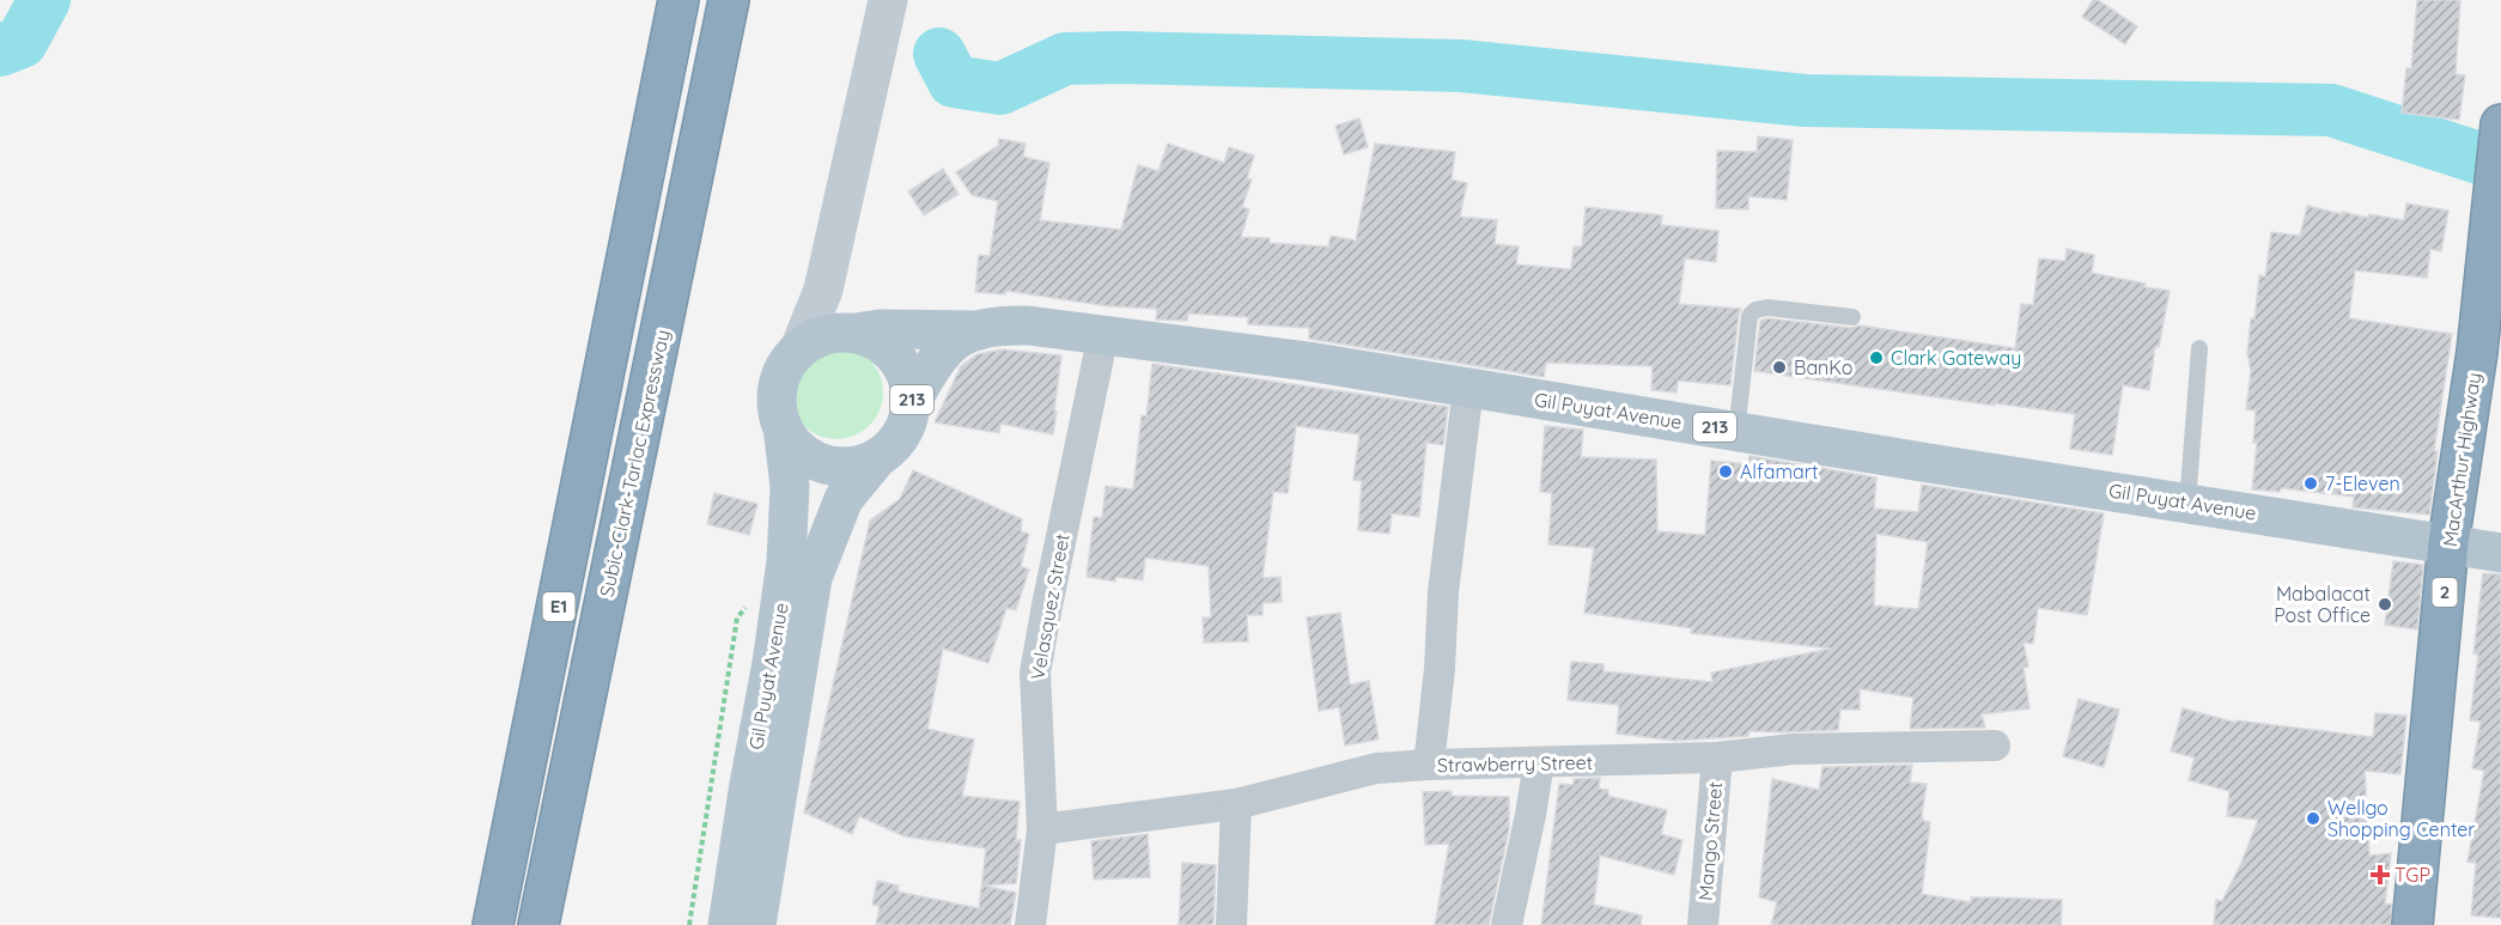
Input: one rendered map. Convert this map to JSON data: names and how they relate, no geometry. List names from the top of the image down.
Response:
{
  "streets": {
    "highway": [
      "MacArthur Highway",
      "Subic-Clark-Tarlac Expressway",
      "2",
      "E1"
    ],
    "main road": ["213", "Gil Puyat Avenue"],
    "street": ["Velasquez Street", "Strawberry Street", "Mango Street"]
  },
  "crossings": [
    ["213", "Gil Puyat Avenue"],
    ["213", "MacArthur Highway"],
    ["Gil Puyat Avenue", "MacArthur Highway"],
    ["Gil Puyat Avenue", "Velasquez Street"],
    ["Velasquez Street", "Strawberry Street"],
    ["Strawberry Street", "Mango Street"]
  ],
  "places": {
    "other": [
      "Clark Gateway",
      "BanKo",
      "Alfamart",
      "7-Eleven",
      "Mabalacat Post Office",
      "Wellgo Shopping Center"
    ],
    "health": ["TGP"]
  }
}
